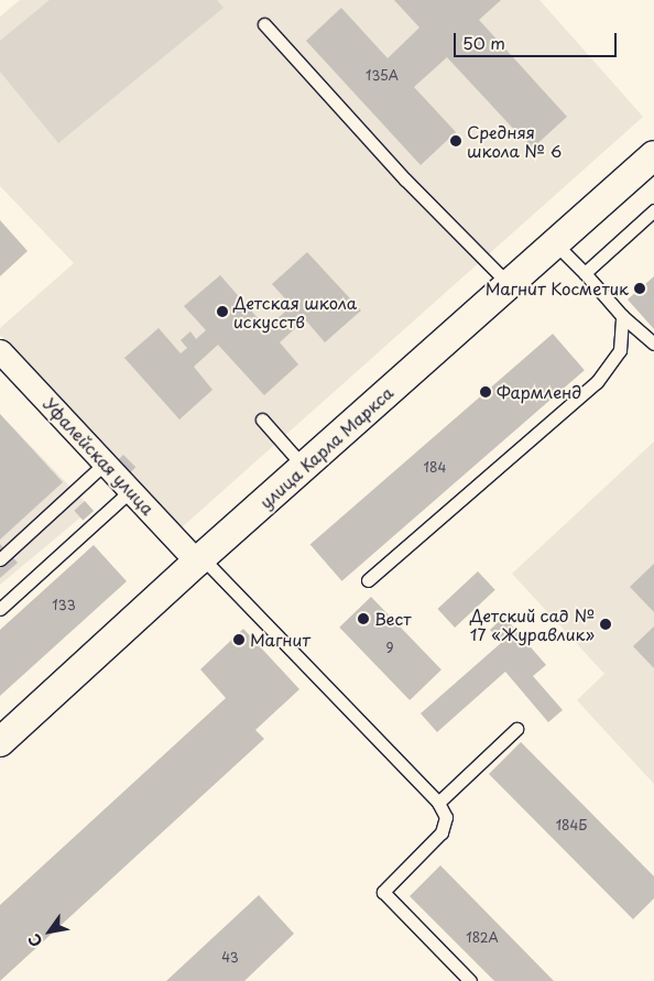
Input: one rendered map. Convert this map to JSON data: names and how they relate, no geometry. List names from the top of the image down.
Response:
{
  "streets": {
    "street": ["улица Карла Маркса", "Уфалейская улица"]
  },
  "crossings": [
    ["улица Карла Маркса", "Уфалейская улица"]
  ],
  "places": [
    "Средняя школа № 6",
    "Магнит Косметик",
    "Детская школа искусств",
    "Фармленд",
    "Вест",
    "Детский сад № 17 «Журавлик»",
    "Магнит"
  ],
  "house_numbers": [
    "135А",
    "184",
    "133",
    "9",
    "184Б",
    "182А",
    "43"
  ],
  "scale_bar": "50 m",
  "north": "bottom left"
}
